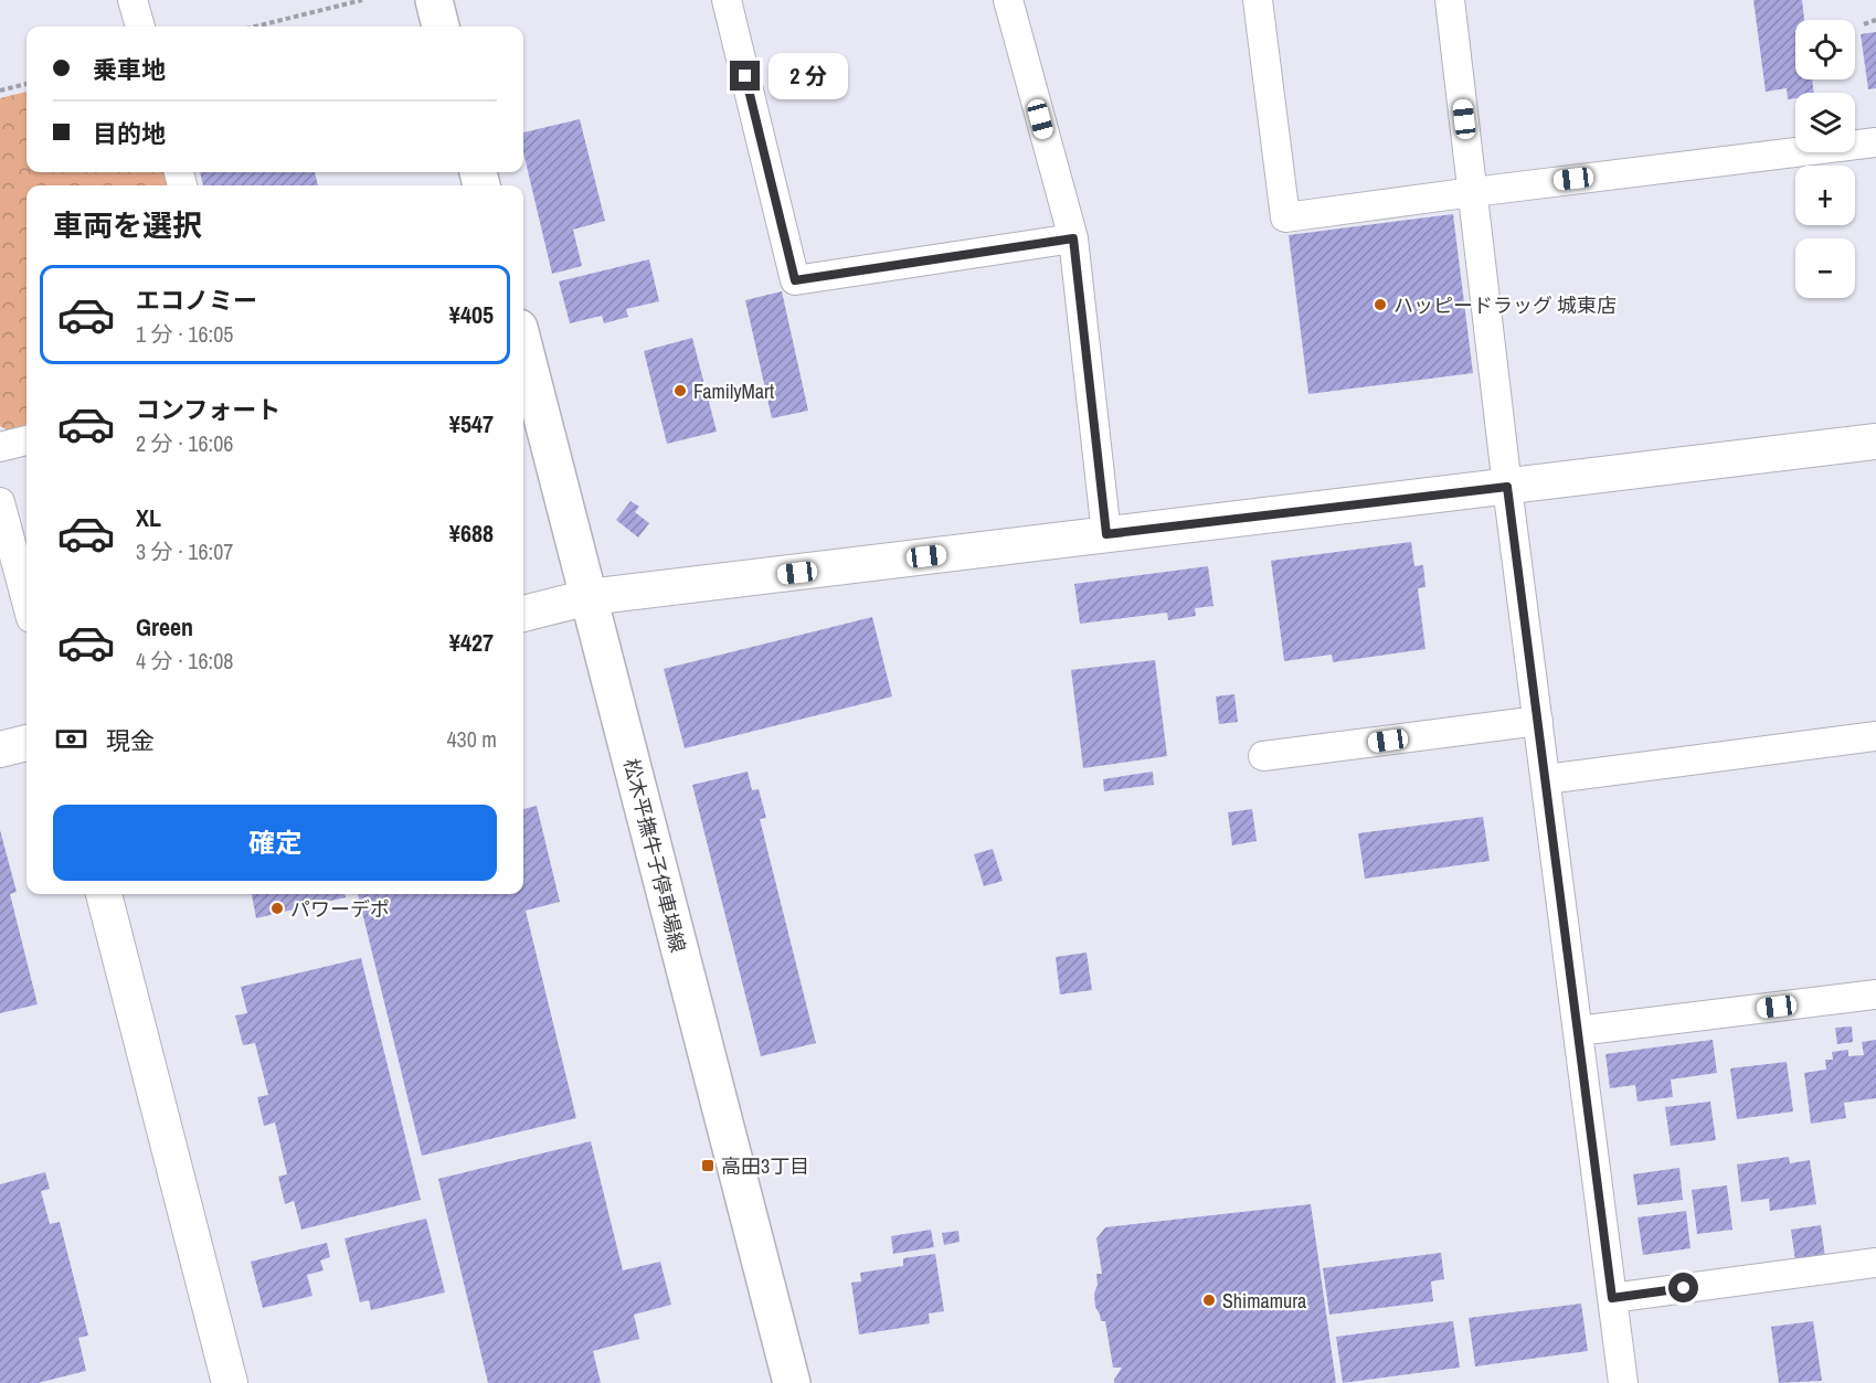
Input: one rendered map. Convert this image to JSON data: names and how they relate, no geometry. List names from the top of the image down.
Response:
{
  "streets": {
    "main road": ["松木平撫牛子停車場線"]
  },
  "places": {
    "other": [
      "ハッピードラッグ 城東店",
      "FamilyMart",
      "パワーデポ",
      "Shimamura"
    ],
    "transit": ["高田3丁目"]
  },
  "page": {
    "map_buttons": ["+", "−"],
    "banner": ["乗車地", "目的地"],
    "bubble": "2 分",
    "heading": "車両を選択",
    "list": [
      {
        "name": "エコノミー",
        "note": "1 分 · 16:05",
        "value": "¥405"
      },
      {
        "name": "コンフォート",
        "note": "2 分 · 16:06",
        "value": "¥547"
      },
      {
        "name": "XL",
        "note": "3 分 · 16:07",
        "value": "¥688"
      },
      {
        "name": "Green",
        "note": "4 分 · 16:08",
        "value": "¥427"
      }
    ],
    "pay": ["現金", "430 m"],
    "buttons": "確定"
  }
}
